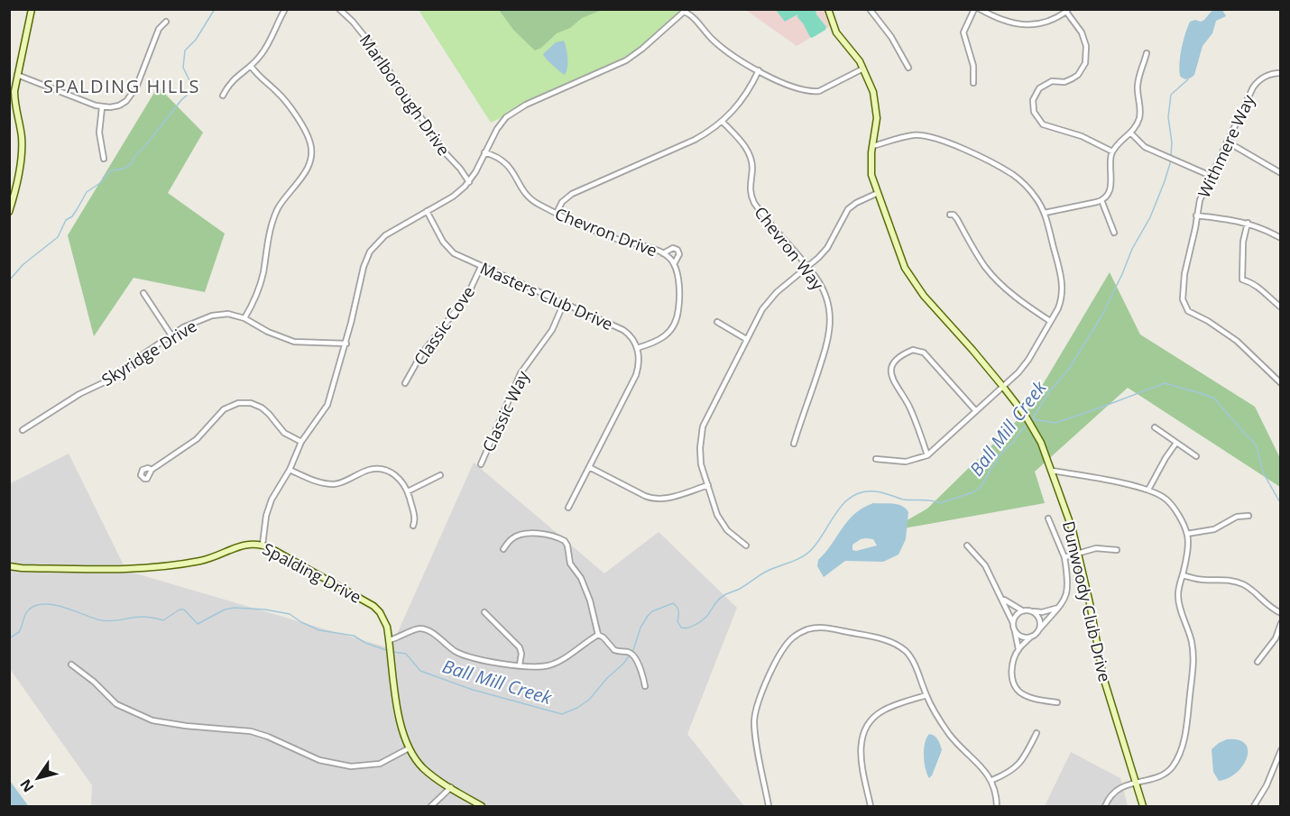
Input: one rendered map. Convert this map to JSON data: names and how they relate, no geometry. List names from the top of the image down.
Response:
{
  "streets": {
    "street": [
      "Marlborough Drive",
      "Withmere Way",
      "Chevron Drive",
      "Chevron Way",
      "Masters Club Drive",
      "Classic Cove",
      "Skyridge Drive",
      "Classic Way",
      "Spalding Drive",
      "Dunwoody Club Drive"
    ]
  },
  "crossings": [
    ["Chevron Drive", "Masters Club Drive"],
    ["Masters Club Drive", "Classic Cove"],
    ["Masters Club Drive", "Classic Way"]
  ],
  "districts": ["SPALDING HILLS"],
  "water": ["Ball Mill Creek"],
  "north": "bottom left"
}
